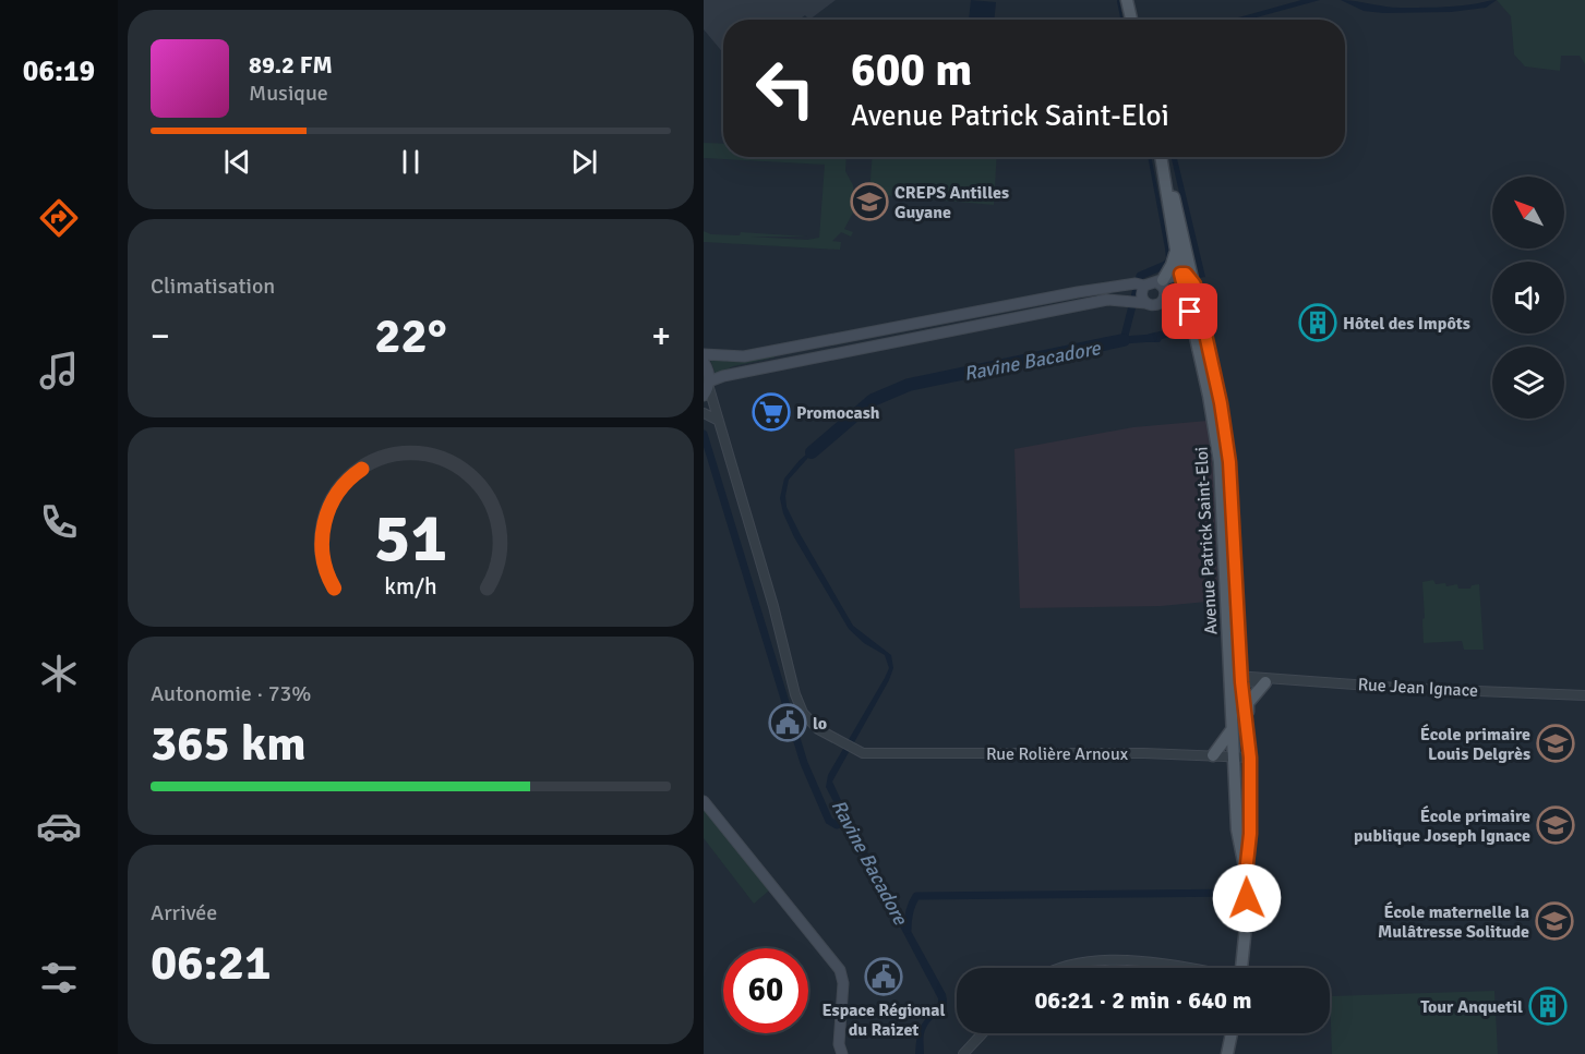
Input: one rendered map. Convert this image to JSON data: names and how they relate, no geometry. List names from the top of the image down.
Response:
{
  "streets": {
    "main road": ["Avenue Patrick Saint-Eloi"],
    "street": ["Rue Jean Ignace", "Rue Rolière Arnoux"]
  },
  "crossings": [
    ["Avenue Patrick Saint-Eloi", "Rue Jean Ignace"],
    ["Avenue Patrick Saint-Eloi", "Rue Rolière Arnoux"]
  ],
  "water": ["Ravine Bacadore"],
  "places": {
    "school or university": [
      "CREPS Antilles Guyane",
      "École primaire Louis Delgrès",
      "École primaire publique Joseph Ignace",
      "École maternelle la Mulâtresse Solitude"
    ],
    "building": ["Hôtel des Impôts", "Tour Anquetil"],
    "supermarket": ["Promocash"],
    "public building": ["lo", "Espace Régional du Raizet"]
  },
  "north": "top left",
  "page": {
    "tabs": "06:19",
    "turn": ["600 m", "Avenue Patrick Saint-Eloi"],
    "song": ["89.2 FM", "Musique"],
    "tile": [
      "Climatisation",
      ["Autonomie · 73%", "365 km"],
      ["Arrivée", "06:21"]
    ],
    "heat": ["−", "22°", "+"],
    "limit": "60",
    "trip": "06:21 · 2 min · 640 m",
    "gauge": ["51", "km/h"]
  }
}
